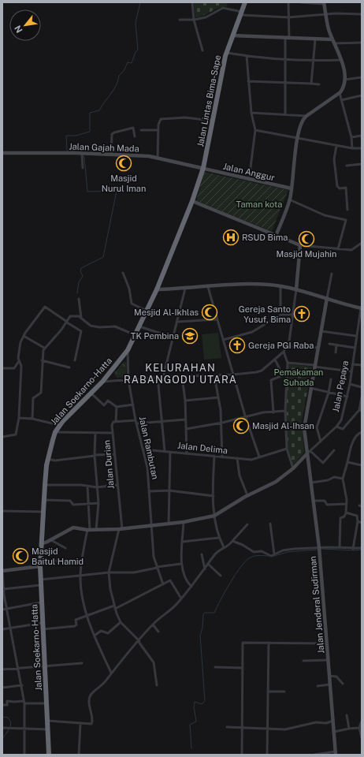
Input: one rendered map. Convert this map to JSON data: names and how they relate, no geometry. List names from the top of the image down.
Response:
{
  "streets": {
    "highway": ["Jalan Lintas Bima-Sape", "Jalan Soekarno-Hatta"],
    "street": [
      "Jalan Gajah Mada",
      "Jalan Anggur",
      "Jalan Pepaya",
      "Jalan Rambutan",
      "Jalan Delima",
      "Jalan Durian",
      "Jalan Jenderal Sudirman"
    ]
  },
  "crossings": [
    ["Jalan Lintas Bima-Sape", "Jalan Gajah Mada"],
    ["Jalan Lintas Bima-Sape", "Jalan Anggur"],
    ["Jalan Lintas Bima-Sape", "Jalan Soekarno-Hatta"],
    ["Jalan Gajah Mada", "Jalan Anggur"],
    ["Jalan Gajah Mada", "Jalan Soekarno-Hatta"],
    ["Jalan Anggur", "Jalan Soekarno-Hatta"],
    ["Jalan Pepaya", "Jalan Jenderal Sudirman"],
    ["Jalan Soekarno-Hatta", "Jalan Rambutan"],
    ["Jalan Rambutan", "Jalan Delima"]
  ],
  "districts": ["KELURAHAN RABANGODU UTARA"],
  "parks": ["Taman kota", "Pemakaman Suhada"],
  "places": {
    "mosque": [
      "Masjid Nurul Iman",
      "Masjid Mujahin",
      "Mesjid Al-Ikhlas",
      "Masjid Al-Ihsan",
      "Masjid Baitul Hamid"
    ],
    "hospital": ["RSUD Bima"],
    "church": ["Gereja Santo Yusuf, Bima", "Gereja PGI Raba"],
    "school or university": ["TK Pembina"]
  },
  "north": "bottom left"
}
